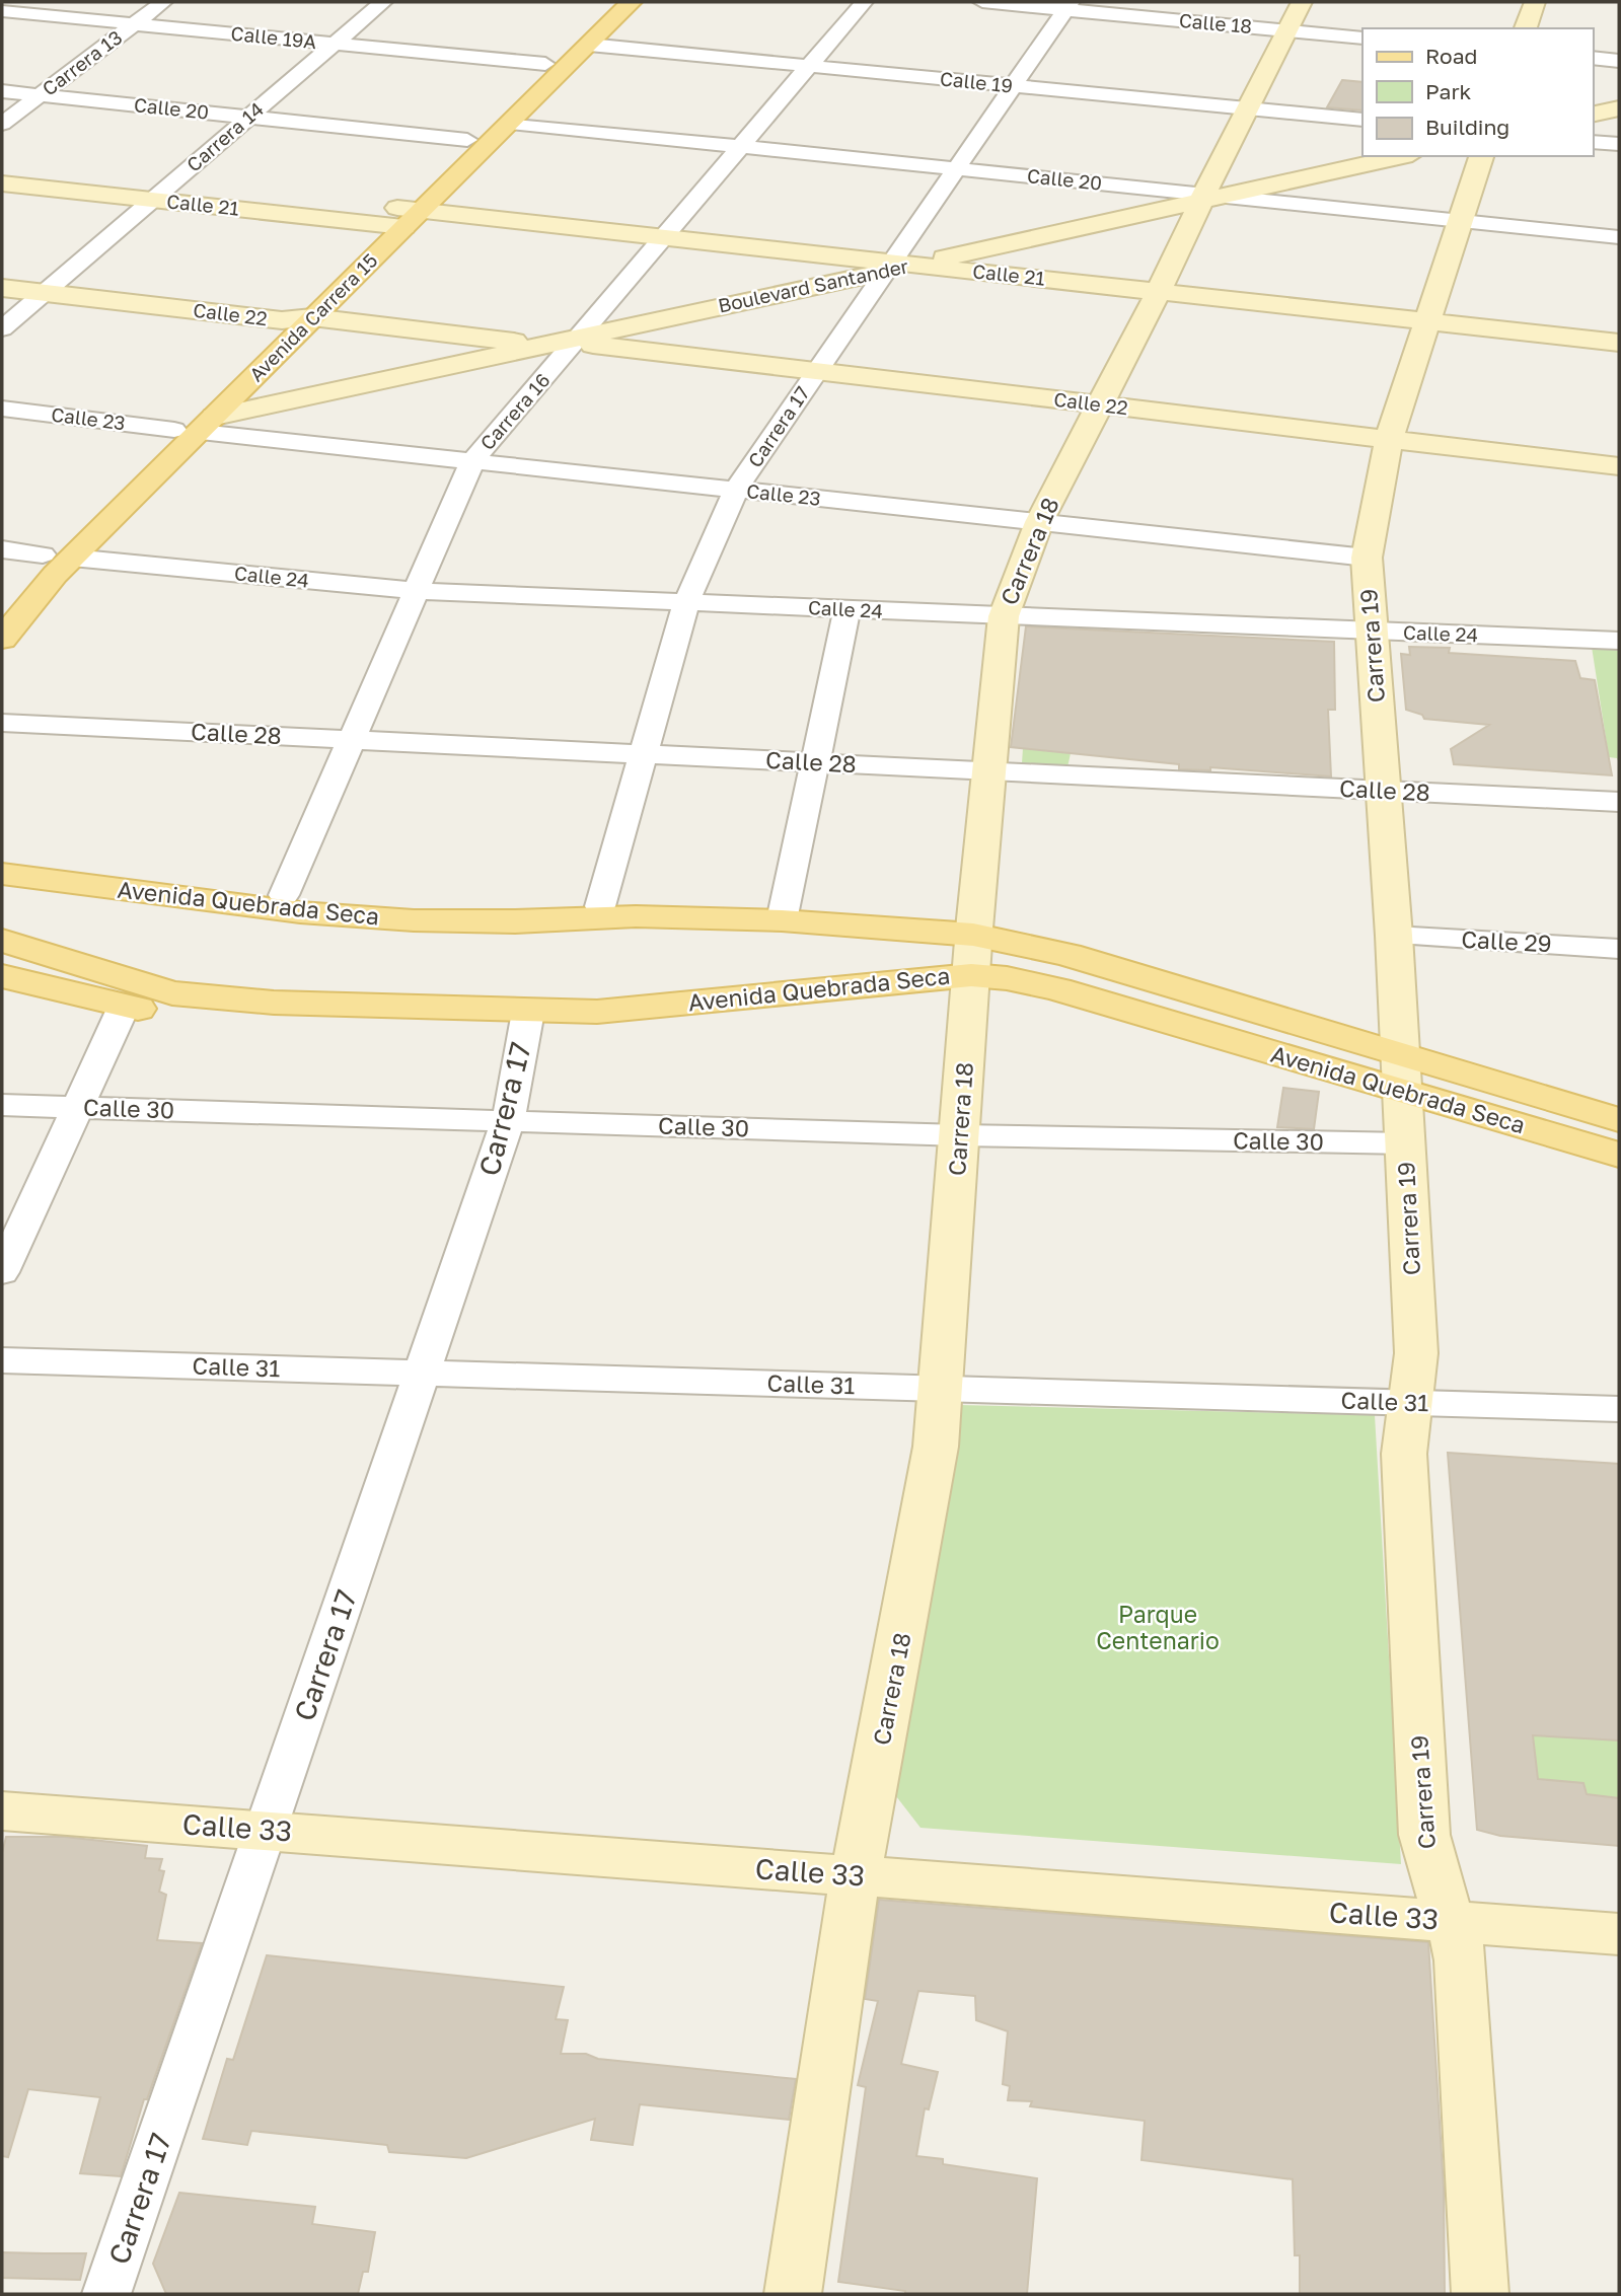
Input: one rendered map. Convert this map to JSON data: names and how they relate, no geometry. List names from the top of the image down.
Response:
{
  "streets": {
    "main road": ["Avenida Carrera 15", "Avenida Quebrada Seca"],
    "street": [
      "Calle 18",
      "Calle 19A",
      "Carrera 13",
      "Calle 19",
      "Calle 20",
      "Carrera 14",
      "Calle 21",
      "Boulevard Santander",
      "Calle 22",
      "Carrera 16",
      "Calle 23",
      "Carrera 17",
      "Carrera 18",
      "Calle 24",
      "Carrera 19",
      "Calle 28",
      "Calle 29",
      "Calle 30",
      "Calle 31",
      "Calle 33"
    ]
  },
  "crossings": [
    ["Calle 18", "Carrera 17"],
    ["Calle 18", "Carrera 18"],
    ["Calle 19A", "Carrera 13"],
    ["Calle 19A", "Carrera 14"],
    ["Calle 19A", "Avenida Carrera 15"],
    ["Carrera 13", "Calle 20"],
    ["Calle 19", "Avenida Carrera 15"],
    ["Calle 19", "Carrera 16"],
    ["Calle 19", "Carrera 17"],
    ["Calle 19", "Carrera 18"],
    ["Calle 20", "Carrera 14"],
    ["Calle 20", "Boulevard Santander"],
    ["Calle 20", "Avenida Carrera 15"],
    ["Calle 20", "Carrera 16"],
    ["Calle 20", "Carrera 17"],
    ["Calle 20", "Carrera 18"],
    ["Calle 20", "Carrera 19"],
    ["Carrera 14", "Calle 21"],
    ["Carrera 14", "Calle 22"],
    ["Calle 21", "Boulevard Santander"],
    ["Calle 21", "Avenida Carrera 15"],
    ["Calle 21", "Carrera 16"],
    ["Calle 21", "Carrera 17"],
    ["Calle 21", "Carrera 18"],
    ["Calle 21", "Carrera 19"],
    ["Boulevard Santander", "Calle 22"],
    ["Boulevard Santander", "Avenida Carrera 15"],
    ["Boulevard Santander", "Carrera 16"],
    ["Boulevard Santander", "Calle 23"],
    ["Boulevard Santander", "Carrera 17"],
    ["Boulevard Santander", "Carrera 18"],
    ["Calle 22", "Avenida Carrera 15"],
    ["Calle 22", "Carrera 16"],
    ["Calle 22", "Carrera 17"],
    ["Calle 22", "Carrera 18"],
    ["Calle 22", "Carrera 19"],
    ["Avenida Carrera 15", "Calle 23"],
    ["Avenida Carrera 15", "Calle 24"],
    ["Carrera 16", "Calle 23"],
    ["Carrera 16", "Calle 24"],
    ["Carrera 16", "Calle 28"],
    ["Calle 23", "Carrera 17"],
    ["Calle 23", "Carrera 18"],
    ["Calle 23", "Carrera 19"],
    ["Carrera 17", "Calle 24"],
    ["Carrera 17", "Calle 28"],
    ["Carrera 17", "Avenida Quebrada Seca"],
    ["Carrera 17", "Calle 30"],
    ["Carrera 17", "Calle 31"],
    ["Carrera 17", "Calle 33"],
    ["Carrera 18", "Calle 24"],
    ["Carrera 18", "Calle 28"],
    ["Carrera 18", "Avenida Quebrada Seca"],
    ["Carrera 18", "Calle 30"],
    ["Carrera 18", "Calle 31"],
    ["Carrera 18", "Calle 33"],
    ["Calle 24", "Carrera 19"],
    ["Carrera 19", "Calle 28"],
    ["Carrera 19", "Avenida Quebrada Seca"],
    ["Carrera 19", "Calle 29"],
    ["Carrera 19", "Calle 30"],
    ["Carrera 19", "Calle 31"],
    ["Carrera 19", "Calle 33"]
  ],
  "parks": ["Parque Centenario"],
  "legend": ["Road", "Park", "Building"]
}
